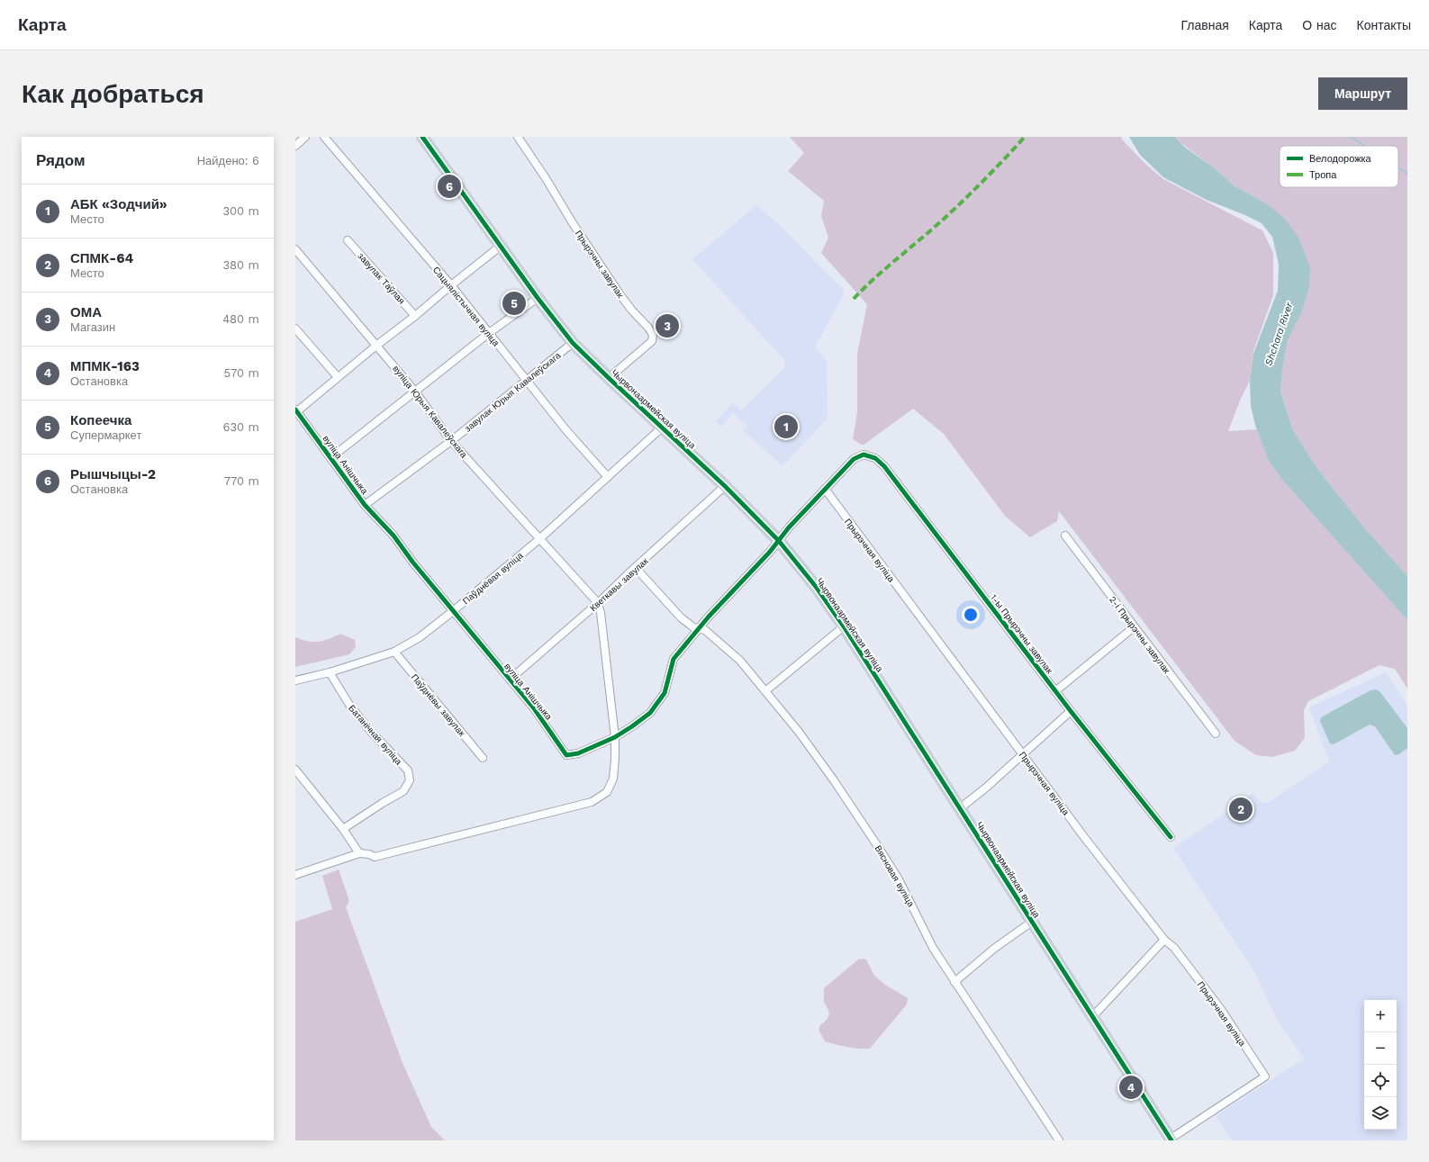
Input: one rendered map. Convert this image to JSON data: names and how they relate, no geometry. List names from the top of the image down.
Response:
{
  "streets": {
    "highway": ["Чырвонаармейская вуліца"],
    "street": [
      "Прырэчны завулак",
      "завулак Таўлая",
      "Сацыялістычная вуліца",
      "завулак Юрыя Кавалеўскага",
      "вуліца Юрыя Кавалеўскага",
      "вуліца Анішчыка",
      "Прырэчная вуліца",
      "Паўднёвая вуліца",
      "Кветкавы завулак",
      "1-ы Прырэчны завулак",
      "2-і Прырэчны завулак",
      "Паўднёвы завулак",
      "Батанічная вуліца",
      "Вясновая вуліца"
    ]
  },
  "crossings": [
    ["Прырэчны завулак", "Чырвонаармейская вуліца"],
    ["Сацыялістычная вуліца", "завулак Юрыя Кавалеўскага"],
    ["Сацыялістычная вуліца", "Паўднёвая вуліца"],
    ["завулак Юрыя Кавалеўскага", "Чырвонаармейская вуліца"],
    ["завулак Юрыя Кавалеўскага", "вуліца Юрыя Кавалеўскага"],
    ["завулак Юрыя Кавалеўскага", "вуліца Анішчыка"],
    ["Чырвонаармейская вуліца", "вуліца Анішчыка"],
    ["Чырвонаармейская вуліца", "Прырэчная вуліца"],
    ["Чырвонаармейская вуліца", "Паўднёвая вуліца"],
    ["Чырвонаармейская вуліца", "Кветкавы завулак"],
    ["вуліца Юрыя Кавалеўскага", "Паўднёвая вуліца"],
    ["вуліца Юрыя Кавалеўскага", "Кветкавы завулак"],
    ["вуліца Анішчыка", "Прырэчная вуліца"],
    ["вуліца Анішчыка", "Паўднёвая вуліца"],
    ["вуліца Анішчыка", "Кветкавы завулак"],
    ["вуліца Анішчыка", "1-ы Прырэчны завулак"],
    ["вуліца Анішчыка", "Вясновая вуліца"],
    ["Паўднёвая вуліца", "Паўднёвы завулак"],
    ["Паўднёвая вуліца", "Батанічная вуліца"],
    ["Кветкавы завулак", "Вясновая вуліца"]
  ],
  "water": ["Shchara River"],
  "legend": ["Велодорожка", "Тропа"],
  "page": {
    "header": "Карта",
    "nav": [
      "Главная",
      "Карта",
      "О нас",
      "Контакты"
    ],
    "buttons": "Маршрут",
    "title": "Как добраться",
    "heading": ["Рядом", "Найдено: 6"],
    "pins": [
      "6",
      "5",
      "3",
      "1",
      "2",
      "4"
    ],
    "list": [
      {
        "mark": "1",
        "name": "АБК «Зодчий»",
        "note": "Место",
        "value": "300 m"
      },
      {
        "mark": "2",
        "name": "СПМК-64",
        "note": "Место",
        "value": "380 m"
      },
      {
        "mark": "3",
        "name": "ОМА",
        "note": "Магазин",
        "value": "480 m"
      },
      {
        "mark": "4",
        "name": "МПМК-163",
        "note": "Остановка",
        "value": "570 m"
      },
      {
        "mark": "5",
        "name": "Копеечка",
        "note": "Супермаркет",
        "value": "630 m"
      },
      {
        "mark": "6",
        "name": "Рышчыцы-2",
        "note": "Остановка",
        "value": "770 m"
      }
    ],
    "map_buttons": ["+", "−"]
  }
}
